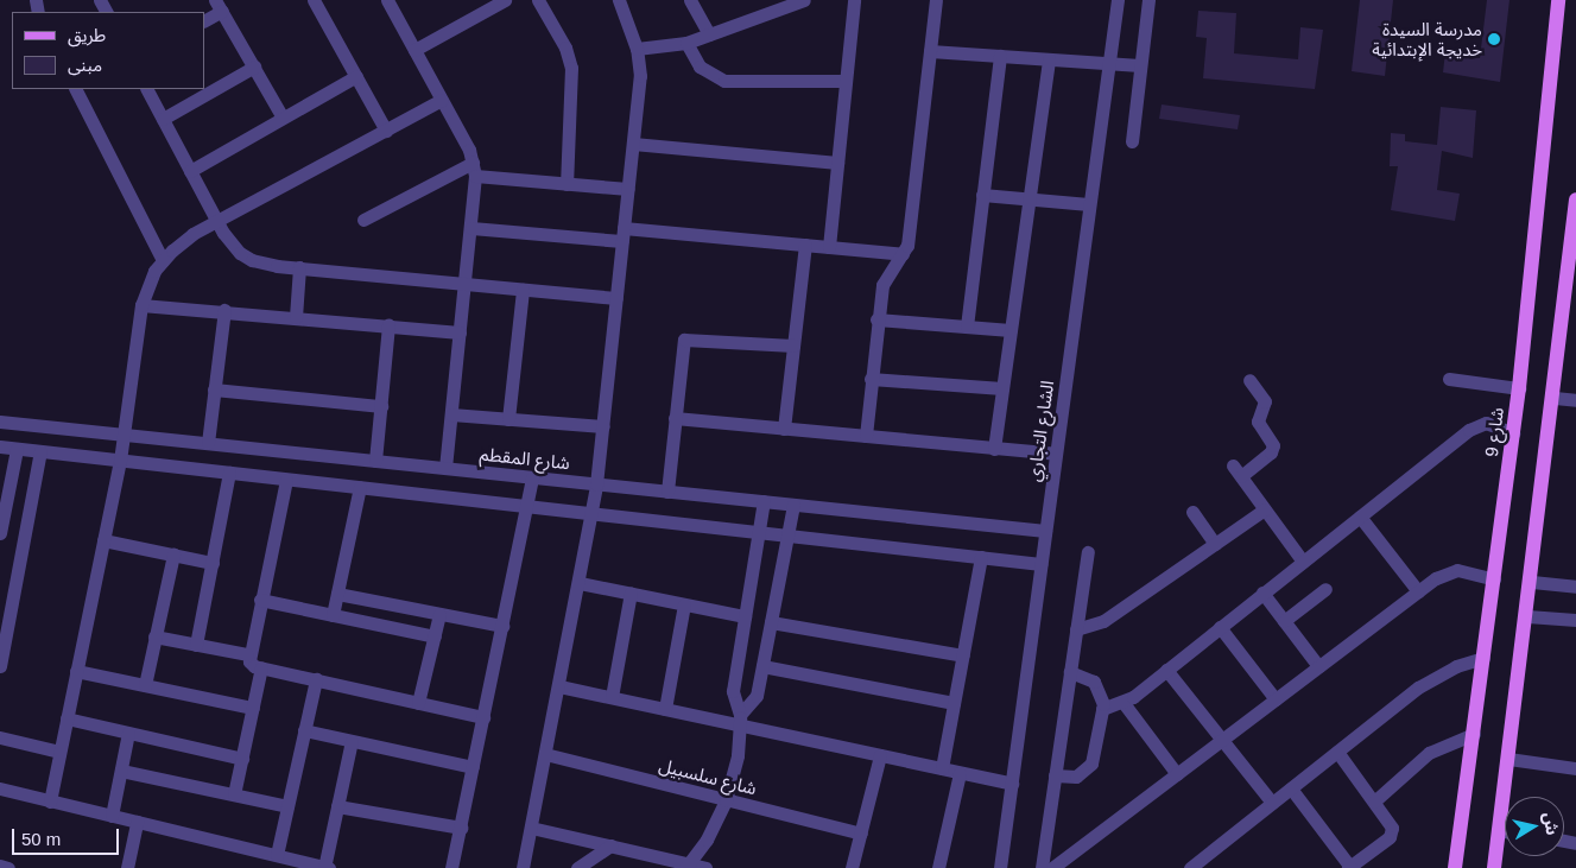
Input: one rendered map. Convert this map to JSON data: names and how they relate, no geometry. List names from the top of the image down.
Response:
{
  "streets": {
    "main road": ["شارع 9"],
    "street": ["الشارع التجاري", "شارع المقطم", "شارع سلسبيل"]
  },
  "crossings": [
    ["الشارع التجاري", "شارع المقطم"]
  ],
  "places": ["مدرسة السيدة خديجة الإبتدائية"],
  "legend": ["طريق", "مبنى"],
  "scale_bar": "50 m",
  "north": "right"
}
